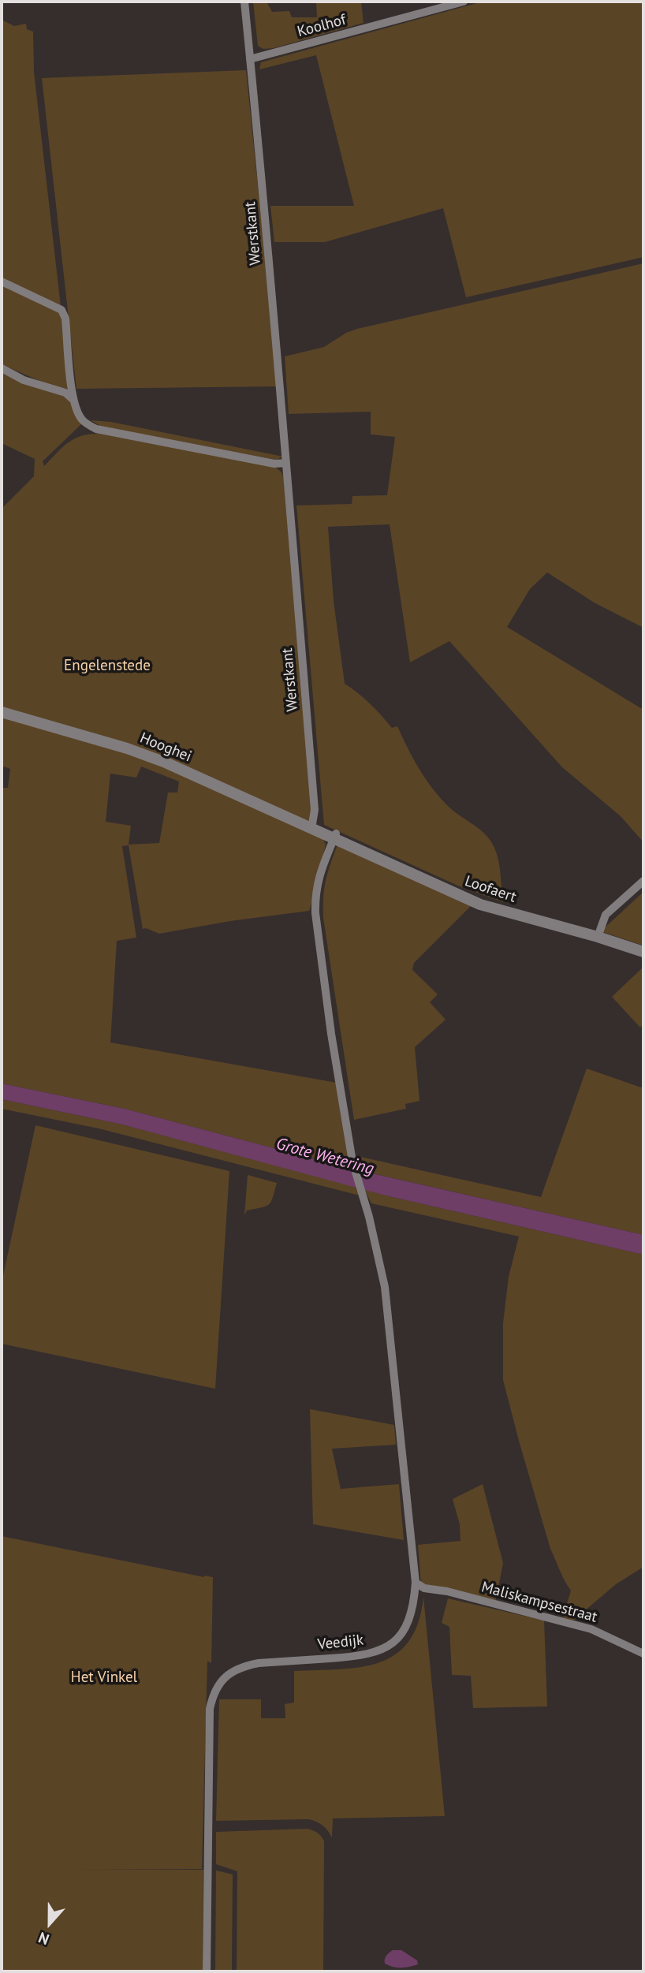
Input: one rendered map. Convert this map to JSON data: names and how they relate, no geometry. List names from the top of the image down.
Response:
{
  "streets": {
    "street": [
      "Koolhof",
      "Werstkant",
      "Hooghei",
      "Loofaert",
      "Maliskampsestraat",
      "Veedijk"
    ]
  },
  "crossings": [
    ["Koolhof", "Werstkant"],
    ["Werstkant", "Hooghei"],
    ["Werstkant", "Loofaert"],
    ["Hooghei", "Loofaert"],
    ["Loofaert", "Veedijk"],
    ["Maliskampsestraat", "Veedijk"]
  ],
  "water": ["Grote Wetering"],
  "parks": ["Engelenstede", "Het Vinkel"],
  "north": "bottom"
}
